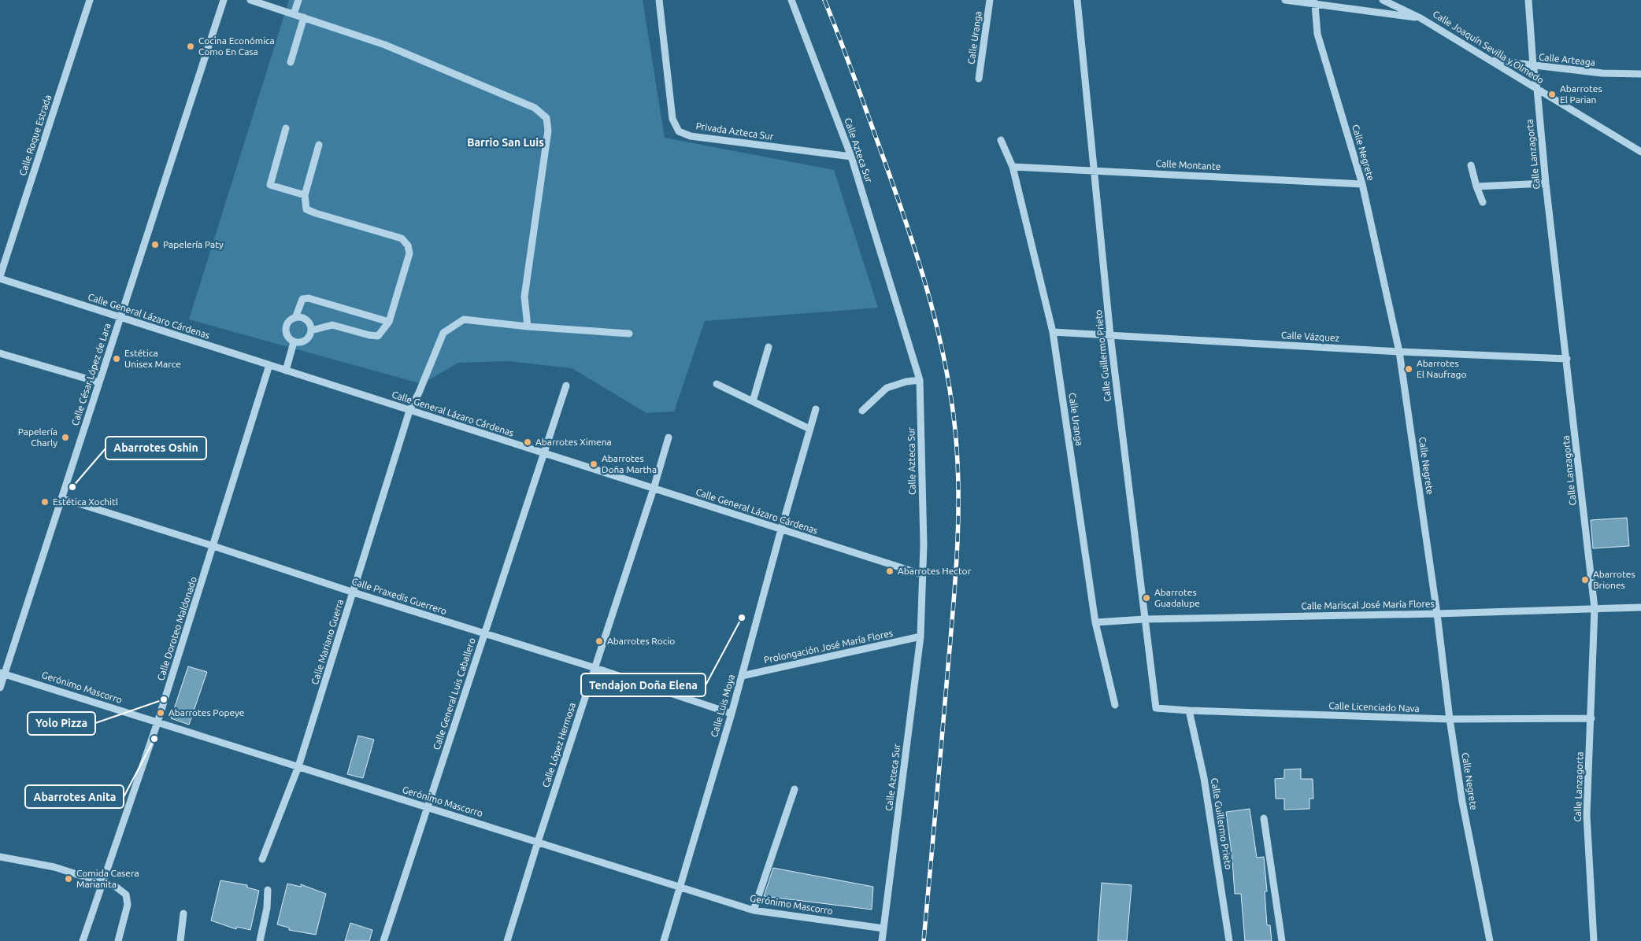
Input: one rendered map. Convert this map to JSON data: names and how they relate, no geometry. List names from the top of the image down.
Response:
{
  "streets": {
    "street": [
      "Calle Uranga",
      "Calle Joaquín Sevilla y Olmedo",
      "Calle Arteaga",
      "Privada Azteca Sur",
      "Calle Roque Estrada",
      "Calle Azteca Sur",
      "Calle Negrete",
      "Calle Lanzagorta",
      "Calle Montante",
      "Calle General Lázaro Cárdenas",
      "Calle Vázquez",
      "Calle Guillermo Prieto",
      "Calle César López de Lara",
      "Calle Praxedis Guerrero",
      "Calle Mariscal José María Flores",
      "Calle Doroteo Maldonado",
      "Calle Mariano Guerra",
      "Prolongación José María Flores",
      "Gerónimo Mascorro",
      "Calle General Luis Caballero",
      "Calle Luis Moya",
      "Calle Licenciado Nava",
      "Calle López Hermosa"
    ]
  },
  "crossings": [
    ["Calle Uranga", "Calle Montante"],
    ["Calle Uranga", "Calle Vázquez"],
    ["Calle Uranga", "Calle Mariscal José María Flores"],
    ["Calle Joaquín Sevilla y Olmedo", "Calle Arteaga"],
    ["Calle Joaquín Sevilla y Olmedo", "Calle Lanzagorta"],
    ["Calle Arteaga", "Calle Lanzagorta"],
    ["Privada Azteca Sur", "Calle Azteca Sur"],
    ["Calle Roque Estrada", "Calle General Lázaro Cárdenas"],
    ["Calle Azteca Sur", "Calle General Lázaro Cárdenas"],
    ["Calle Azteca Sur", "Prolongación José María Flores"],
    ["Calle Azteca Sur", "Gerónimo Mascorro"],
    ["Calle Negrete", "Calle Montante"],
    ["Calle Negrete", "Calle Vázquez"],
    ["Calle Negrete", "Calle Mariscal José María Flores"],
    ["Calle Negrete", "Calle Licenciado Nava"],
    ["Calle Lanzagorta", "Calle Vázquez"],
    ["Calle Lanzagorta", "Calle Mariscal José María Flores"],
    ["Calle Lanzagorta", "Calle Licenciado Nava"],
    ["Calle Montante", "Calle Guillermo Prieto"],
    ["Calle General Lázaro Cárdenas", "Calle César López de Lara"],
    ["Calle General Lázaro Cárdenas", "Calle Doroteo Maldonado"],
    ["Calle General Lázaro Cárdenas", "Calle Mariano Guerra"],
    ["Calle General Lázaro Cárdenas", "Calle General Luis Caballero"],
    ["Calle General Lázaro Cárdenas", "Calle Luis Moya"],
    ["Calle General Lázaro Cárdenas", "Calle López Hermosa"],
    ["Calle Vázquez", "Calle Guillermo Prieto"],
    ["Calle Guillermo Prieto", "Calle Mariscal José María Flores"],
    ["Calle Guillermo Prieto", "Calle Licenciado Nava"],
    ["Calle César López de Lara", "Calle Praxedis Guerrero"],
    ["Calle César López de Lara", "Gerónimo Mascorro"],
    ["Calle Praxedis Guerrero", "Calle Doroteo Maldonado"],
    ["Calle Praxedis Guerrero", "Calle Mariano Guerra"],
    ["Calle Praxedis Guerrero", "Calle General Luis Caballero"],
    ["Calle Praxedis Guerrero", "Calle Luis Moya"],
    ["Calle Praxedis Guerrero", "Calle López Hermosa"],
    ["Calle Doroteo Maldonado", "Gerónimo Mascorro"],
    ["Calle Mariano Guerra", "Gerónimo Mascorro"],
    ["Prolongación José María Flores", "Calle Luis Moya"],
    ["Gerónimo Mascorro", "Calle General Luis Caballero"],
    ["Gerónimo Mascorro", "Calle Luis Moya"],
    ["Gerónimo Mascorro", "Calle López Hermosa"]
  ],
  "districts": ["Barrio San Luis"],
  "places": [
    "Cocina Económica Como En Casa",
    "Abarrotes El Parian",
    "Papelería Paty",
    "Estética Unisex Marce",
    "Abarrotes El Naufrago",
    "Papelería Charly",
    "Abarrotes Ximena",
    "Abarrotes Doña Martha",
    "Abarrotes Oshin",
    "Estética Xochitl",
    "Abarrotes Hector",
    "Abarrotes Briones",
    "Abarrotes Guadalupe",
    "Tendajon Doña Elena",
    "Abarrotes Rocio",
    "Yolo Pizza",
    "Abarrotes Popeye",
    "Abarrotes Anita",
    "Comida Casera Marianita"
  ]
}
